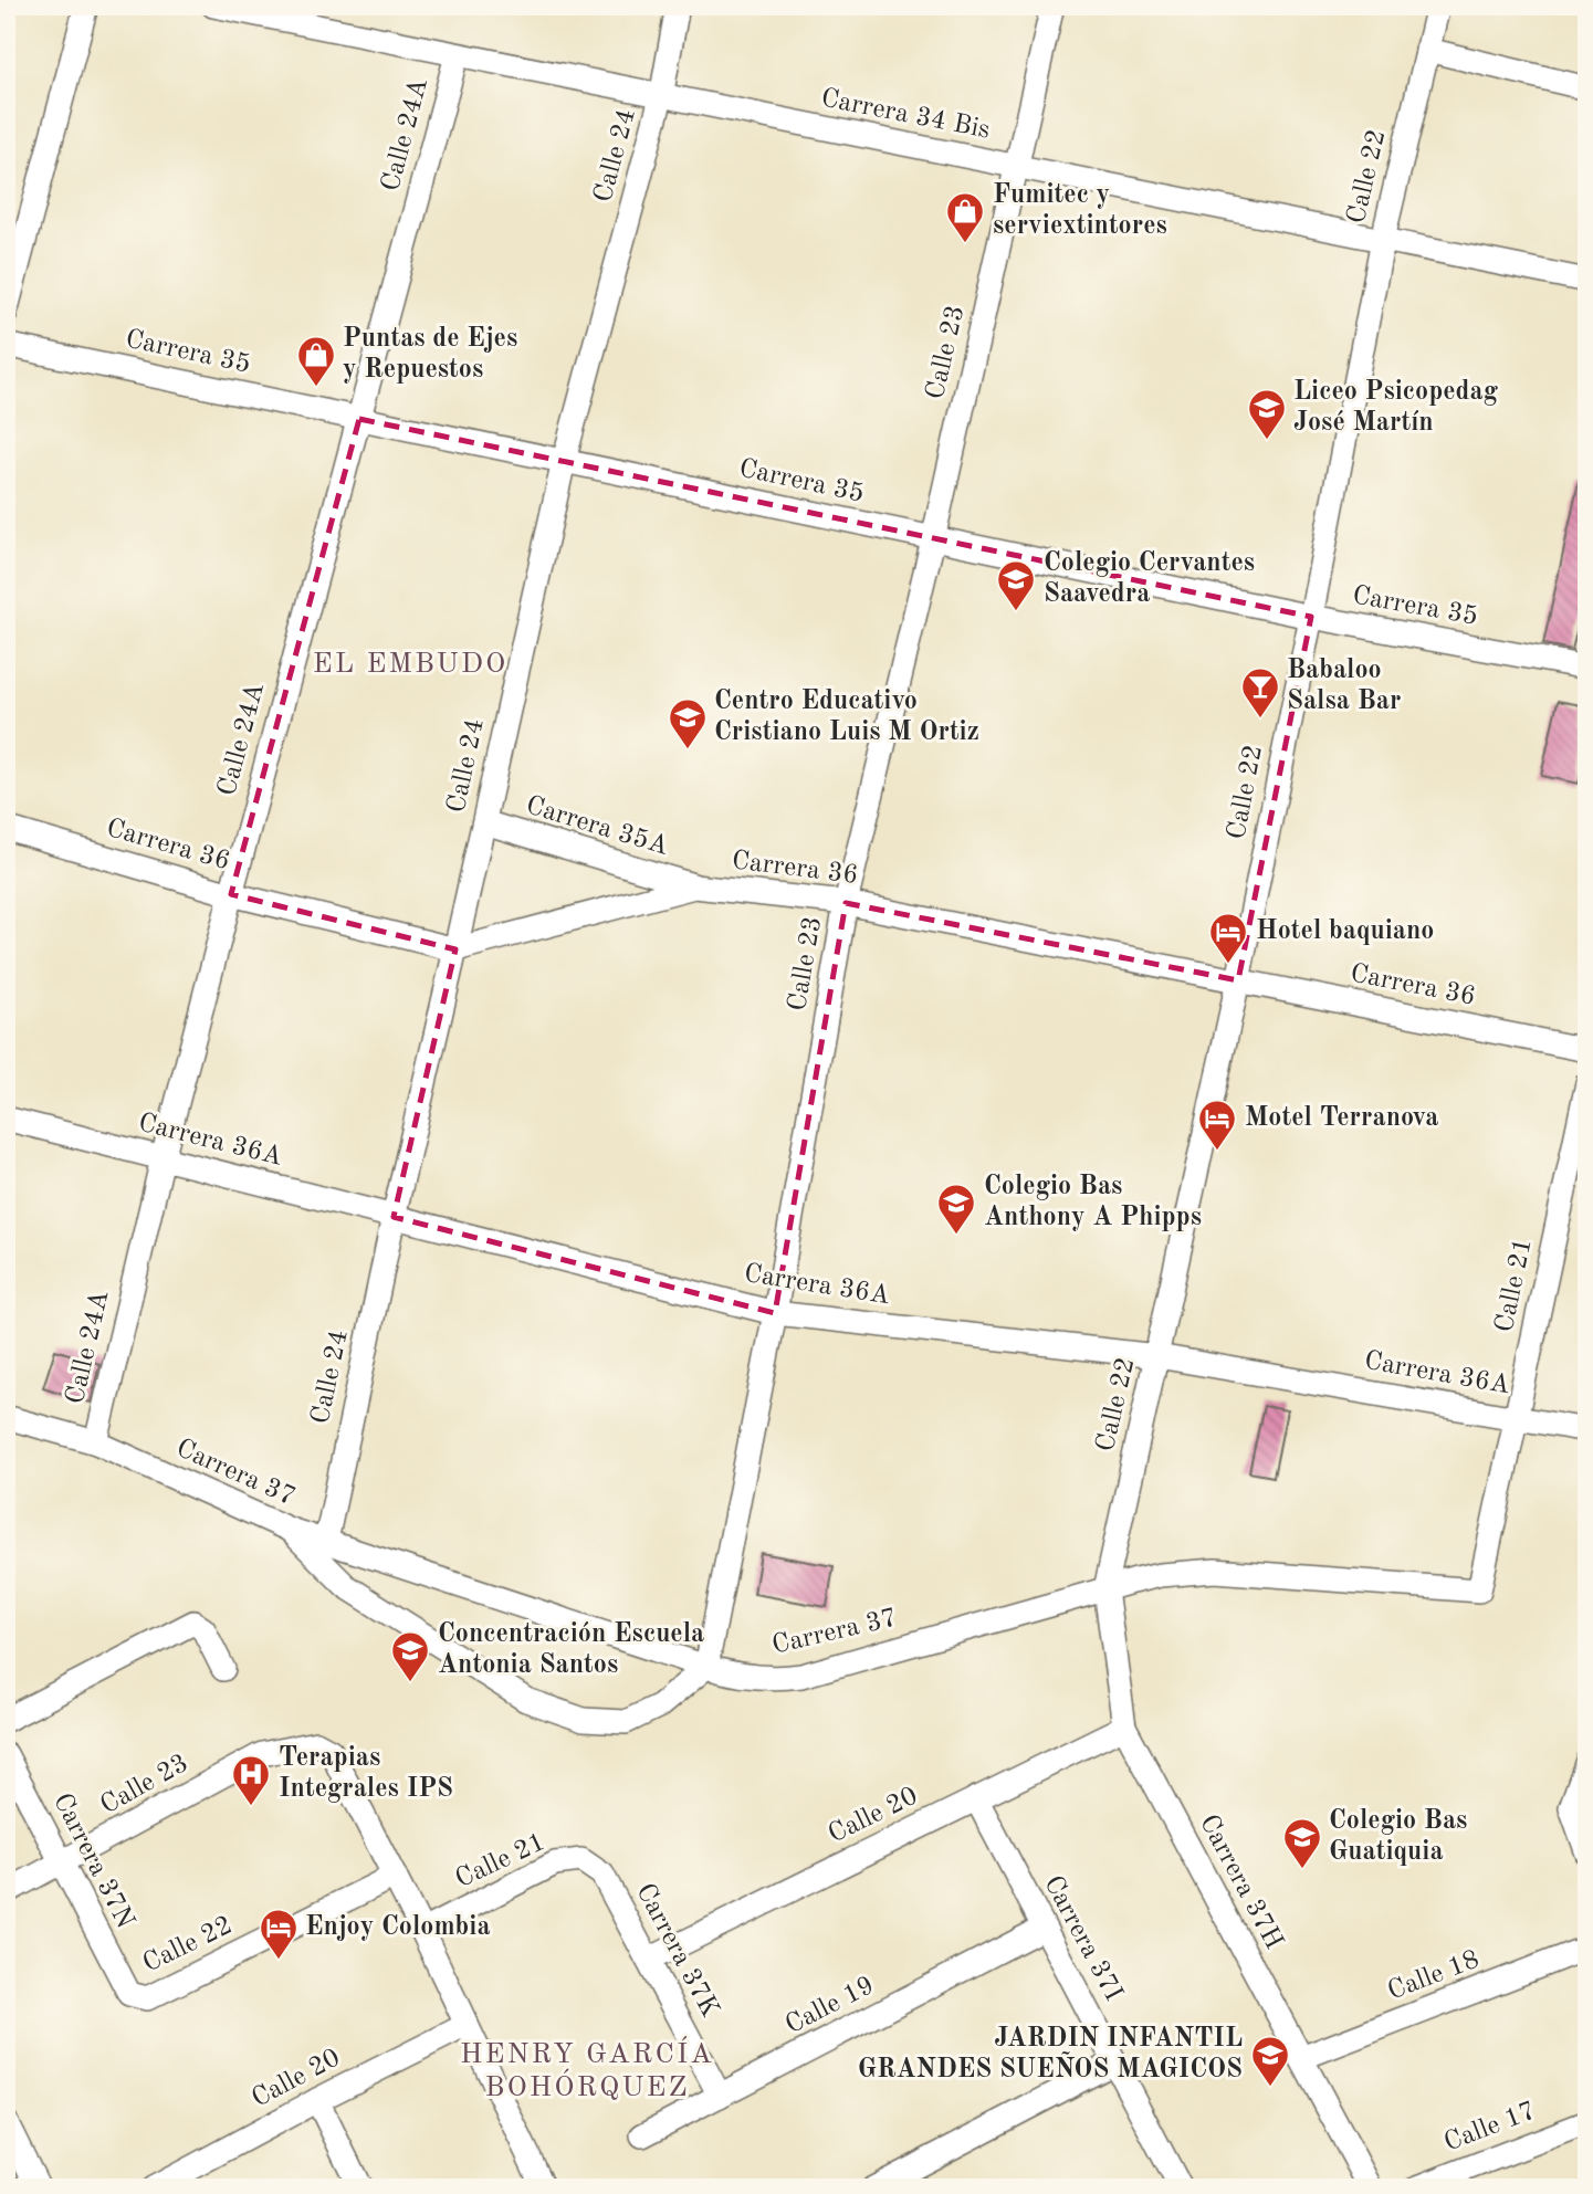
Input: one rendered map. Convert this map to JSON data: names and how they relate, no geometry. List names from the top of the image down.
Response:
{
  "streets": {
    "street": [
      "Carrera 34 Bis",
      "Calle 24A",
      "Calle 24",
      "Calle 22",
      "Carrera 35",
      "Calle 23",
      "Carrera 35A",
      "Carrera 36",
      "Carrera 36A",
      "Calle 21",
      "Carrera 37",
      "Calle 20",
      "Carrera 37N",
      "Carrera 37H",
      "Carrera 37I",
      "Carrera 37K",
      "Calle 18",
      "Calle 19",
      "Calle 17"
    ]
  },
  "crossings": [
    ["Carrera 34 Bis", "Calle 24A"],
    ["Carrera 34 Bis", "Calle 24"],
    ["Carrera 34 Bis", "Calle 22"],
    ["Carrera 34 Bis", "Calle 23"],
    ["Calle 24A", "Carrera 35"],
    ["Calle 24A", "Carrera 36"],
    ["Calle 24A", "Carrera 36A"],
    ["Calle 24A", "Carrera 37"],
    ["Calle 24", "Carrera 35"],
    ["Calle 24", "Carrera 35A"],
    ["Calle 24", "Carrera 36"],
    ["Calle 24", "Carrera 36A"],
    ["Calle 24", "Carrera 37"],
    ["Calle 22", "Carrera 35"],
    ["Calle 22", "Calle 23"],
    ["Calle 22", "Carrera 36"],
    ["Calle 22", "Carrera 36A"],
    ["Calle 22", "Carrera 37"],
    ["Calle 22", "Carrera 37N"],
    ["Calle 22", "Carrera 37H"],
    ["Carrera 35", "Calle 23"],
    ["Calle 23", "Carrera 36"],
    ["Calle 23", "Carrera 36A"],
    ["Calle 23", "Carrera 37"],
    ["Calle 23", "Carrera 37N"],
    ["Carrera 35A", "Carrera 36"],
    ["Carrera 36A", "Calle 21"],
    ["Calle 21", "Carrera 37"],
    ["Calle 21", "Carrera 37K"],
    ["Carrera 37", "Carrera 37H"],
    ["Calle 20", "Carrera 37H"],
    ["Calle 20", "Carrera 37I"],
    ["Calle 20", "Carrera 37K"],
    ["Carrera 37H", "Calle 18"],
    ["Carrera 37I", "Calle 19"],
    ["Carrera 37K", "Calle 19"]
  ],
  "districts": ["EL EMBUDO", "HENRY GARCÍA BOHÓRQUEZ"],
  "places": {
    "shop": ["Fumitec y serviextintores", "Puntas de Ejes y Repuestos"],
    "school or university": [
      "Liceo Psicopedag José Martín",
      "Colegio Cervantes Saavedra",
      "Centro Educativo Cristiano Luis M Ortiz",
      "Colegio Bas Anthony A Phipps",
      "Concentración Escuela Antonia Santos",
      "Colegio Bas Guatiquia",
      "JARDIN INFANTIL GRANDES SUEÑOS MAGICOS"
    ],
    "bar": ["Babaloo Salsa Bar"],
    "hotel": ["Hotel baquiano", "Motel Terranova", "Enjoy Colombia"],
    "hospital": ["Terapias Integrales IPS"]
  }
}
